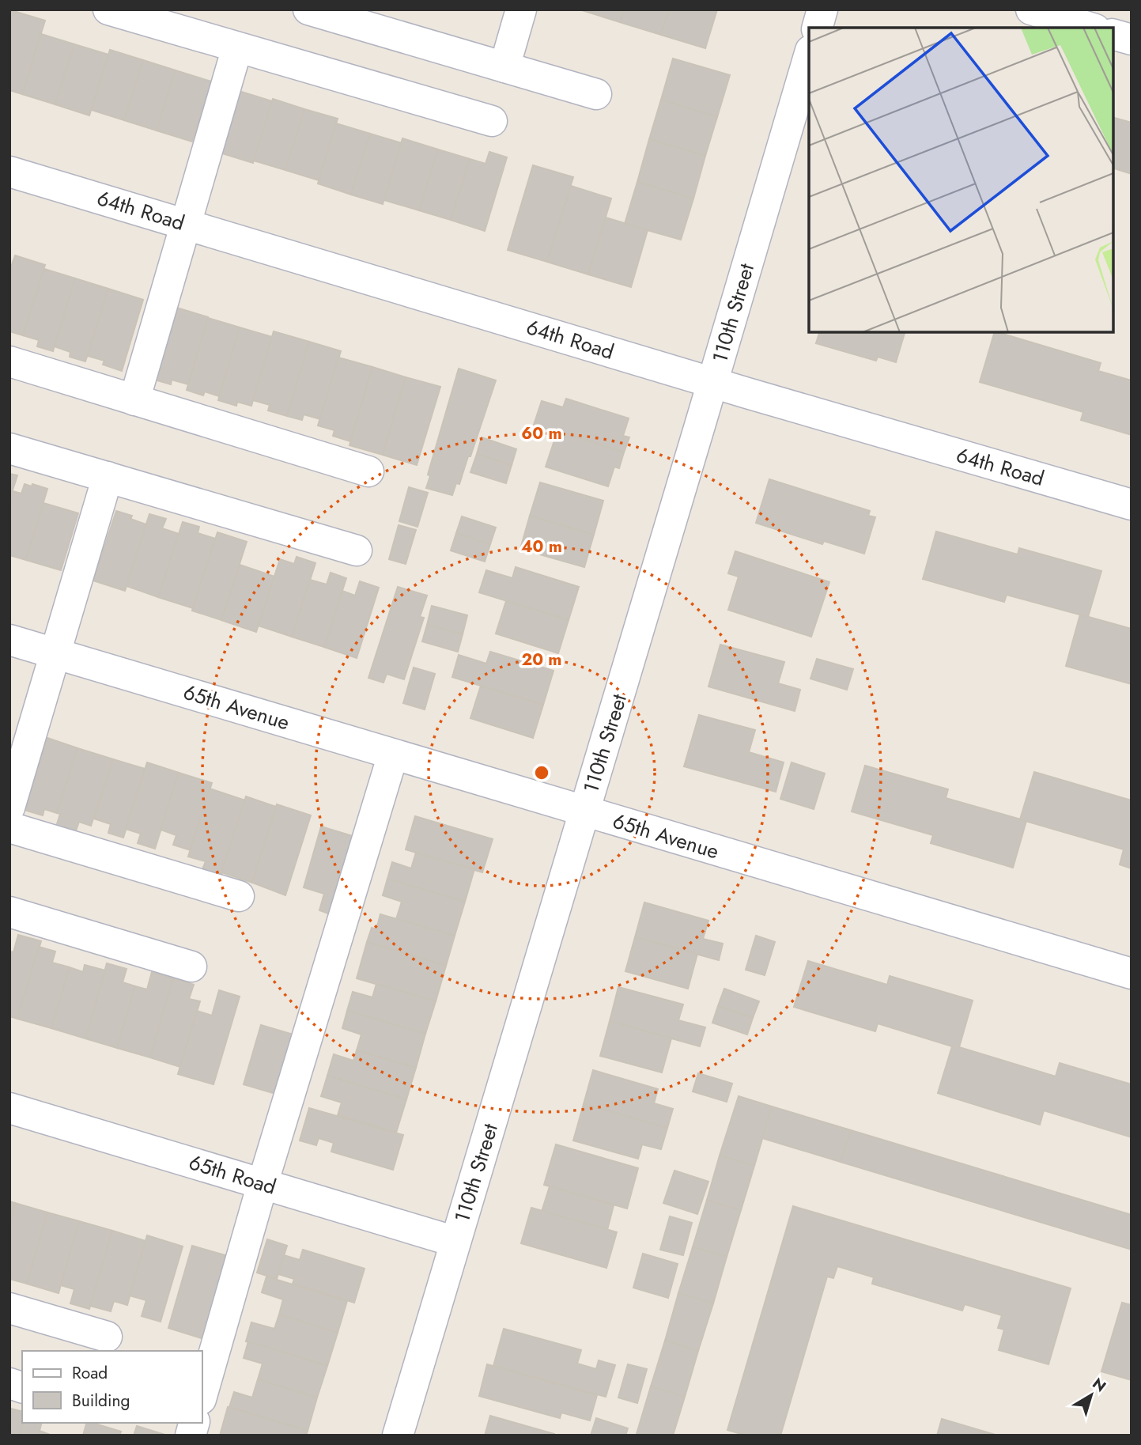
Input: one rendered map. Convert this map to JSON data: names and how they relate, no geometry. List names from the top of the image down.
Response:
{
  "streets": {
    "street": [
      "64th Road",
      "110th Street",
      "65th Avenue",
      "65th Road"
    ]
  },
  "crossings": [
    ["64th Road", "110th Street"],
    ["110th Street", "65th Avenue"],
    ["110th Street", "65th Road"]
  ],
  "legend": ["Road", "Building"],
  "north": "top right",
  "rings": ["60 m", "40 m", "20 m"]
}
